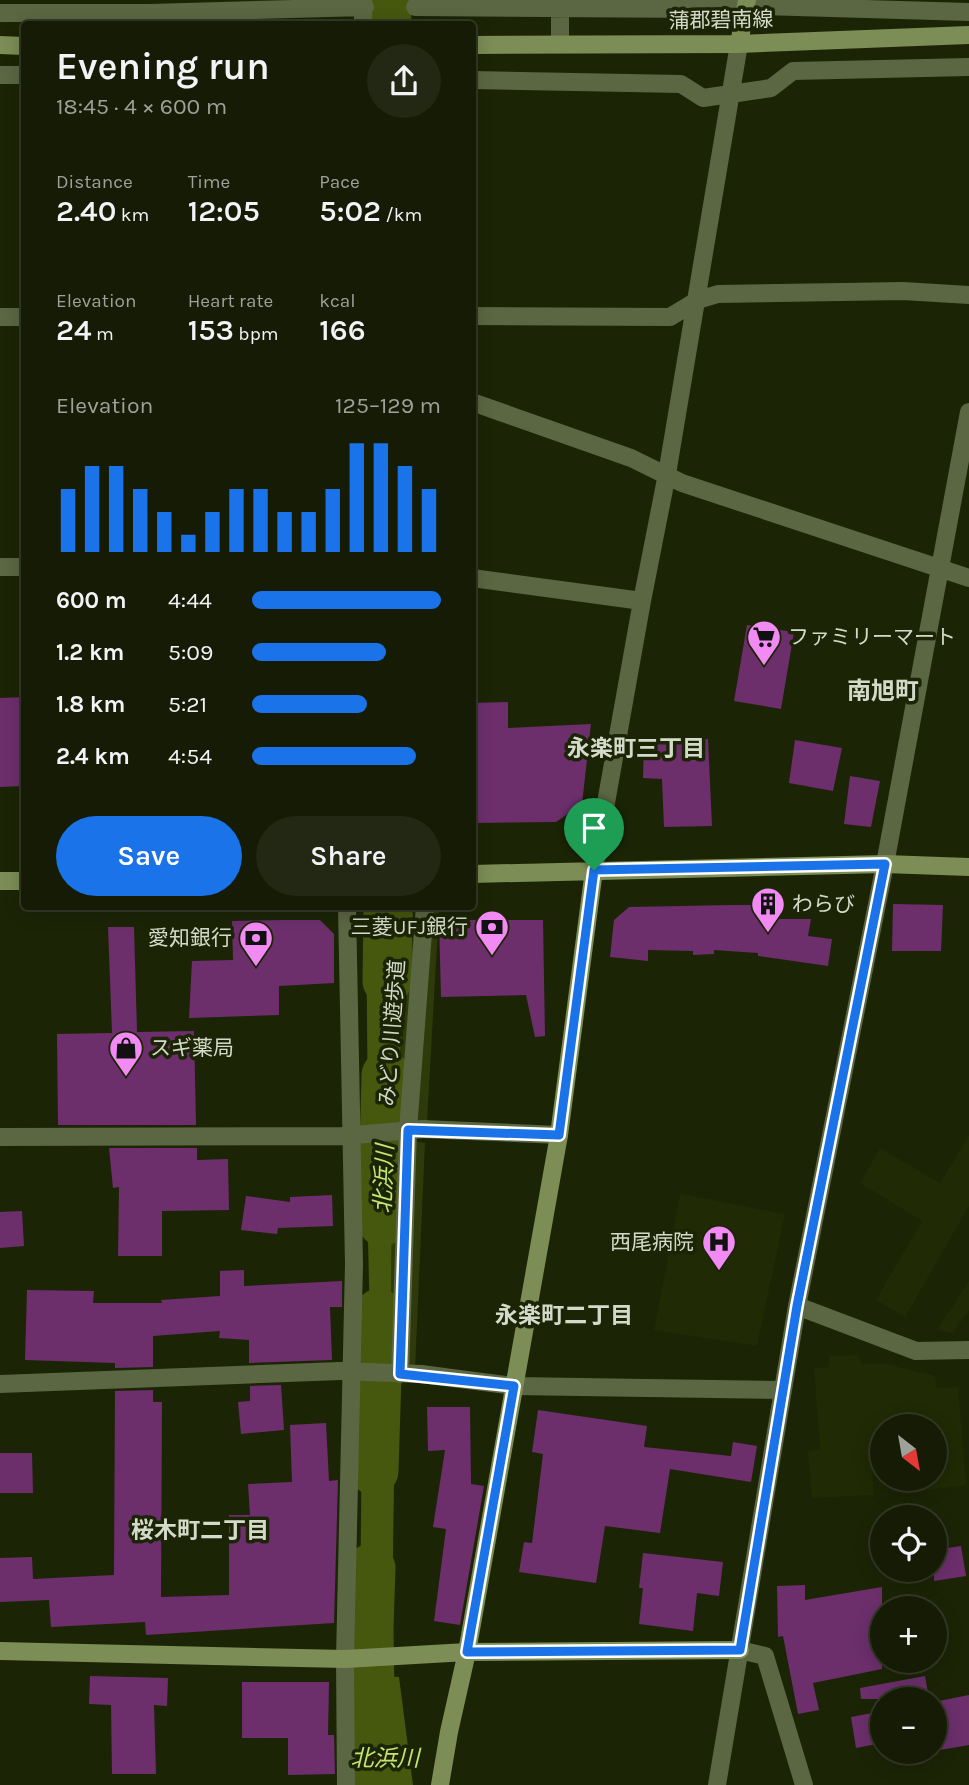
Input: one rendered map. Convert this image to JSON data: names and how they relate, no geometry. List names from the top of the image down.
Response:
{
  "streets": {
    "street": ["蒲郡碧南線", "みどり川遊歩道"]
  },
  "districts": [
    "南旭町",
    "永楽町三丁目",
    "永楽町二丁目",
    "桜木町二丁目"
  ],
  "water": ["北浜川"],
  "places": {
    "supermarket": ["ファミリーマート"],
    "building": ["わらび"],
    "bank": ["三菱UFJ銀行", "愛知銀行"],
    "shop": ["スギ薬局"],
    "hospital": ["西尾病院"]
  },
  "north": "bottom right",
  "page": {
    "heading": ["Evening run", "18:45 · 4 × 600 m"],
    "stats": [
      ["Distance", "2.40 km"],
      ["Time", "12:05"],
      ["Pace", "5:02 /km"],
      ["Elevation", "24 m"],
      ["Heart rate", "153 bpm"],
      ["kcal", "166"]
    ],
    "chart": ["Elevation", "125–129 m"],
    "list": [
      {
        "name": "600 m",
        "note": "4:44"
      },
      {
        "name": "1.2 km",
        "note": "5:09"
      },
      {
        "name": "1.8 km",
        "note": "5:21"
      },
      {
        "name": "2.4 km",
        "note": "4:54"
      }
    ],
    "buttons": ["Save", "Share"],
    "map_buttons": ["+", "−"]
  }
}
